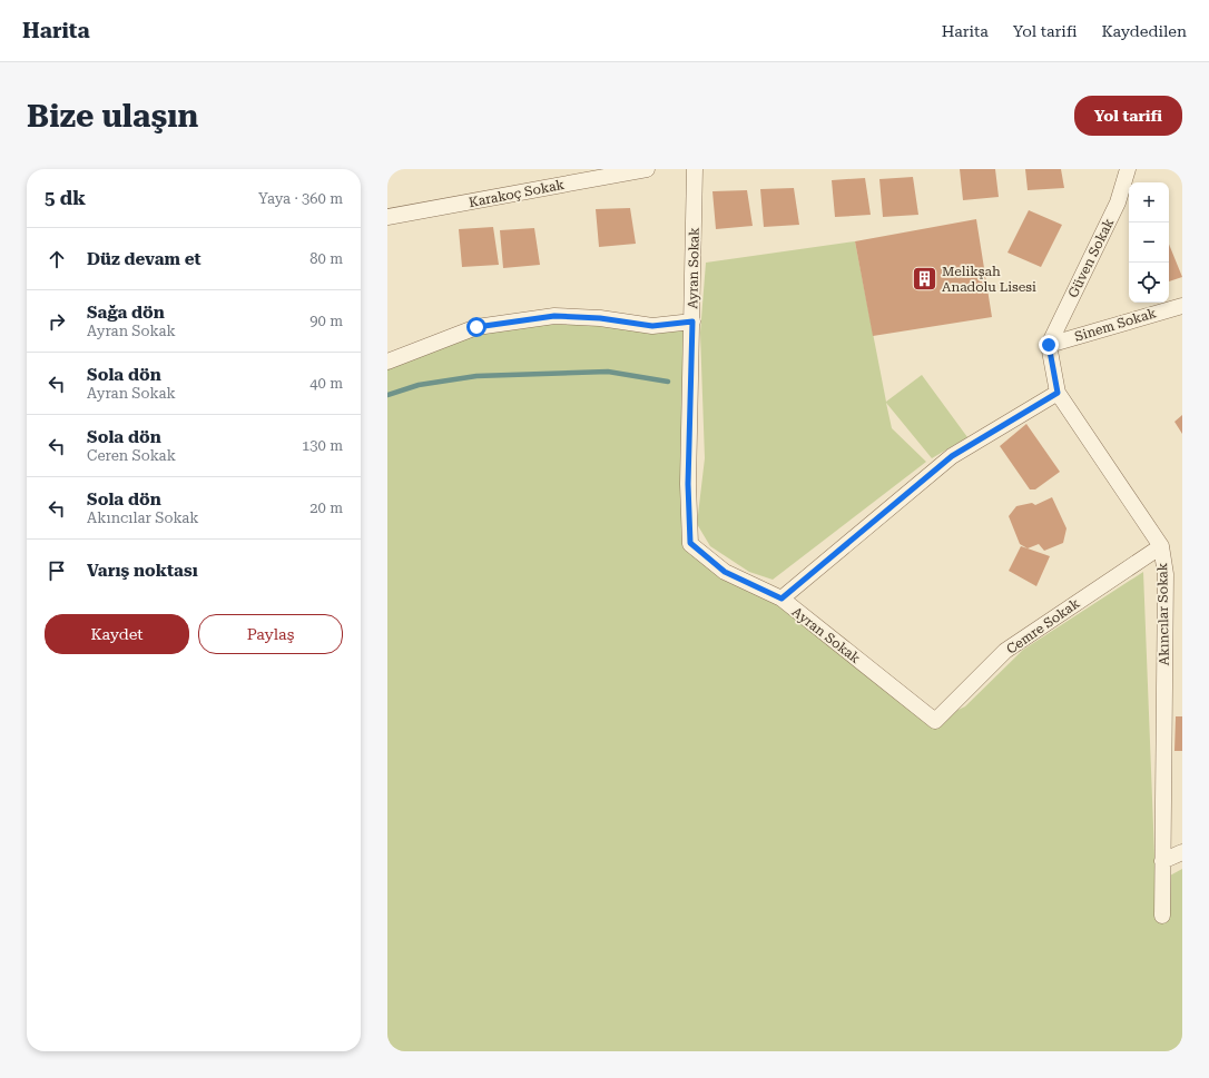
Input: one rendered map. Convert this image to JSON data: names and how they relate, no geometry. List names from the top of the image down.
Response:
{
  "streets": {
    "street": [
      "Karakoç Sokak",
      "Güven Sokak",
      "Ayran Sokak",
      "Sinem Sokak",
      "Akıncılar Sokak",
      "Cemre Sokak"
    ]
  },
  "crossings": [
    ["Güven Sokak", "Sinem Sokak"],
    ["Güven Sokak", "Akıncılar Sokak"],
    ["Ayran Sokak", "Cemre Sokak"],
    ["Sinem Sokak", "Akıncılar Sokak"],
    ["Akıncılar Sokak", "Cemre Sokak"]
  ],
  "places": {
    "building": ["Melikşah Anadolu Lisesi"]
  },
  "page": {
    "header": "Harita",
    "nav": ["Harita", "Yol tarifi", "Kaydedilen"],
    "buttons": [
      "Yol tarifi",
      ["Kaydet", "Paylaş"]
    ],
    "title": "Bize ulaşın",
    "heading": ["5 dk", "Yaya · 360 m"],
    "map_buttons": ["+", "−"],
    "list": [
      ["Düz devam et", "80 m"],
      ["Sağa dön", "Ayran Sokak", "90 m"],
      ["Sola dön", "Ayran Sokak", "40 m"],
      ["Sola dön", "Ceren Sokak", "130 m"],
      ["Sola dön", "Akıncılar Sokak", "20 m"],
      "Varış noktası"
    ]
  }
}
